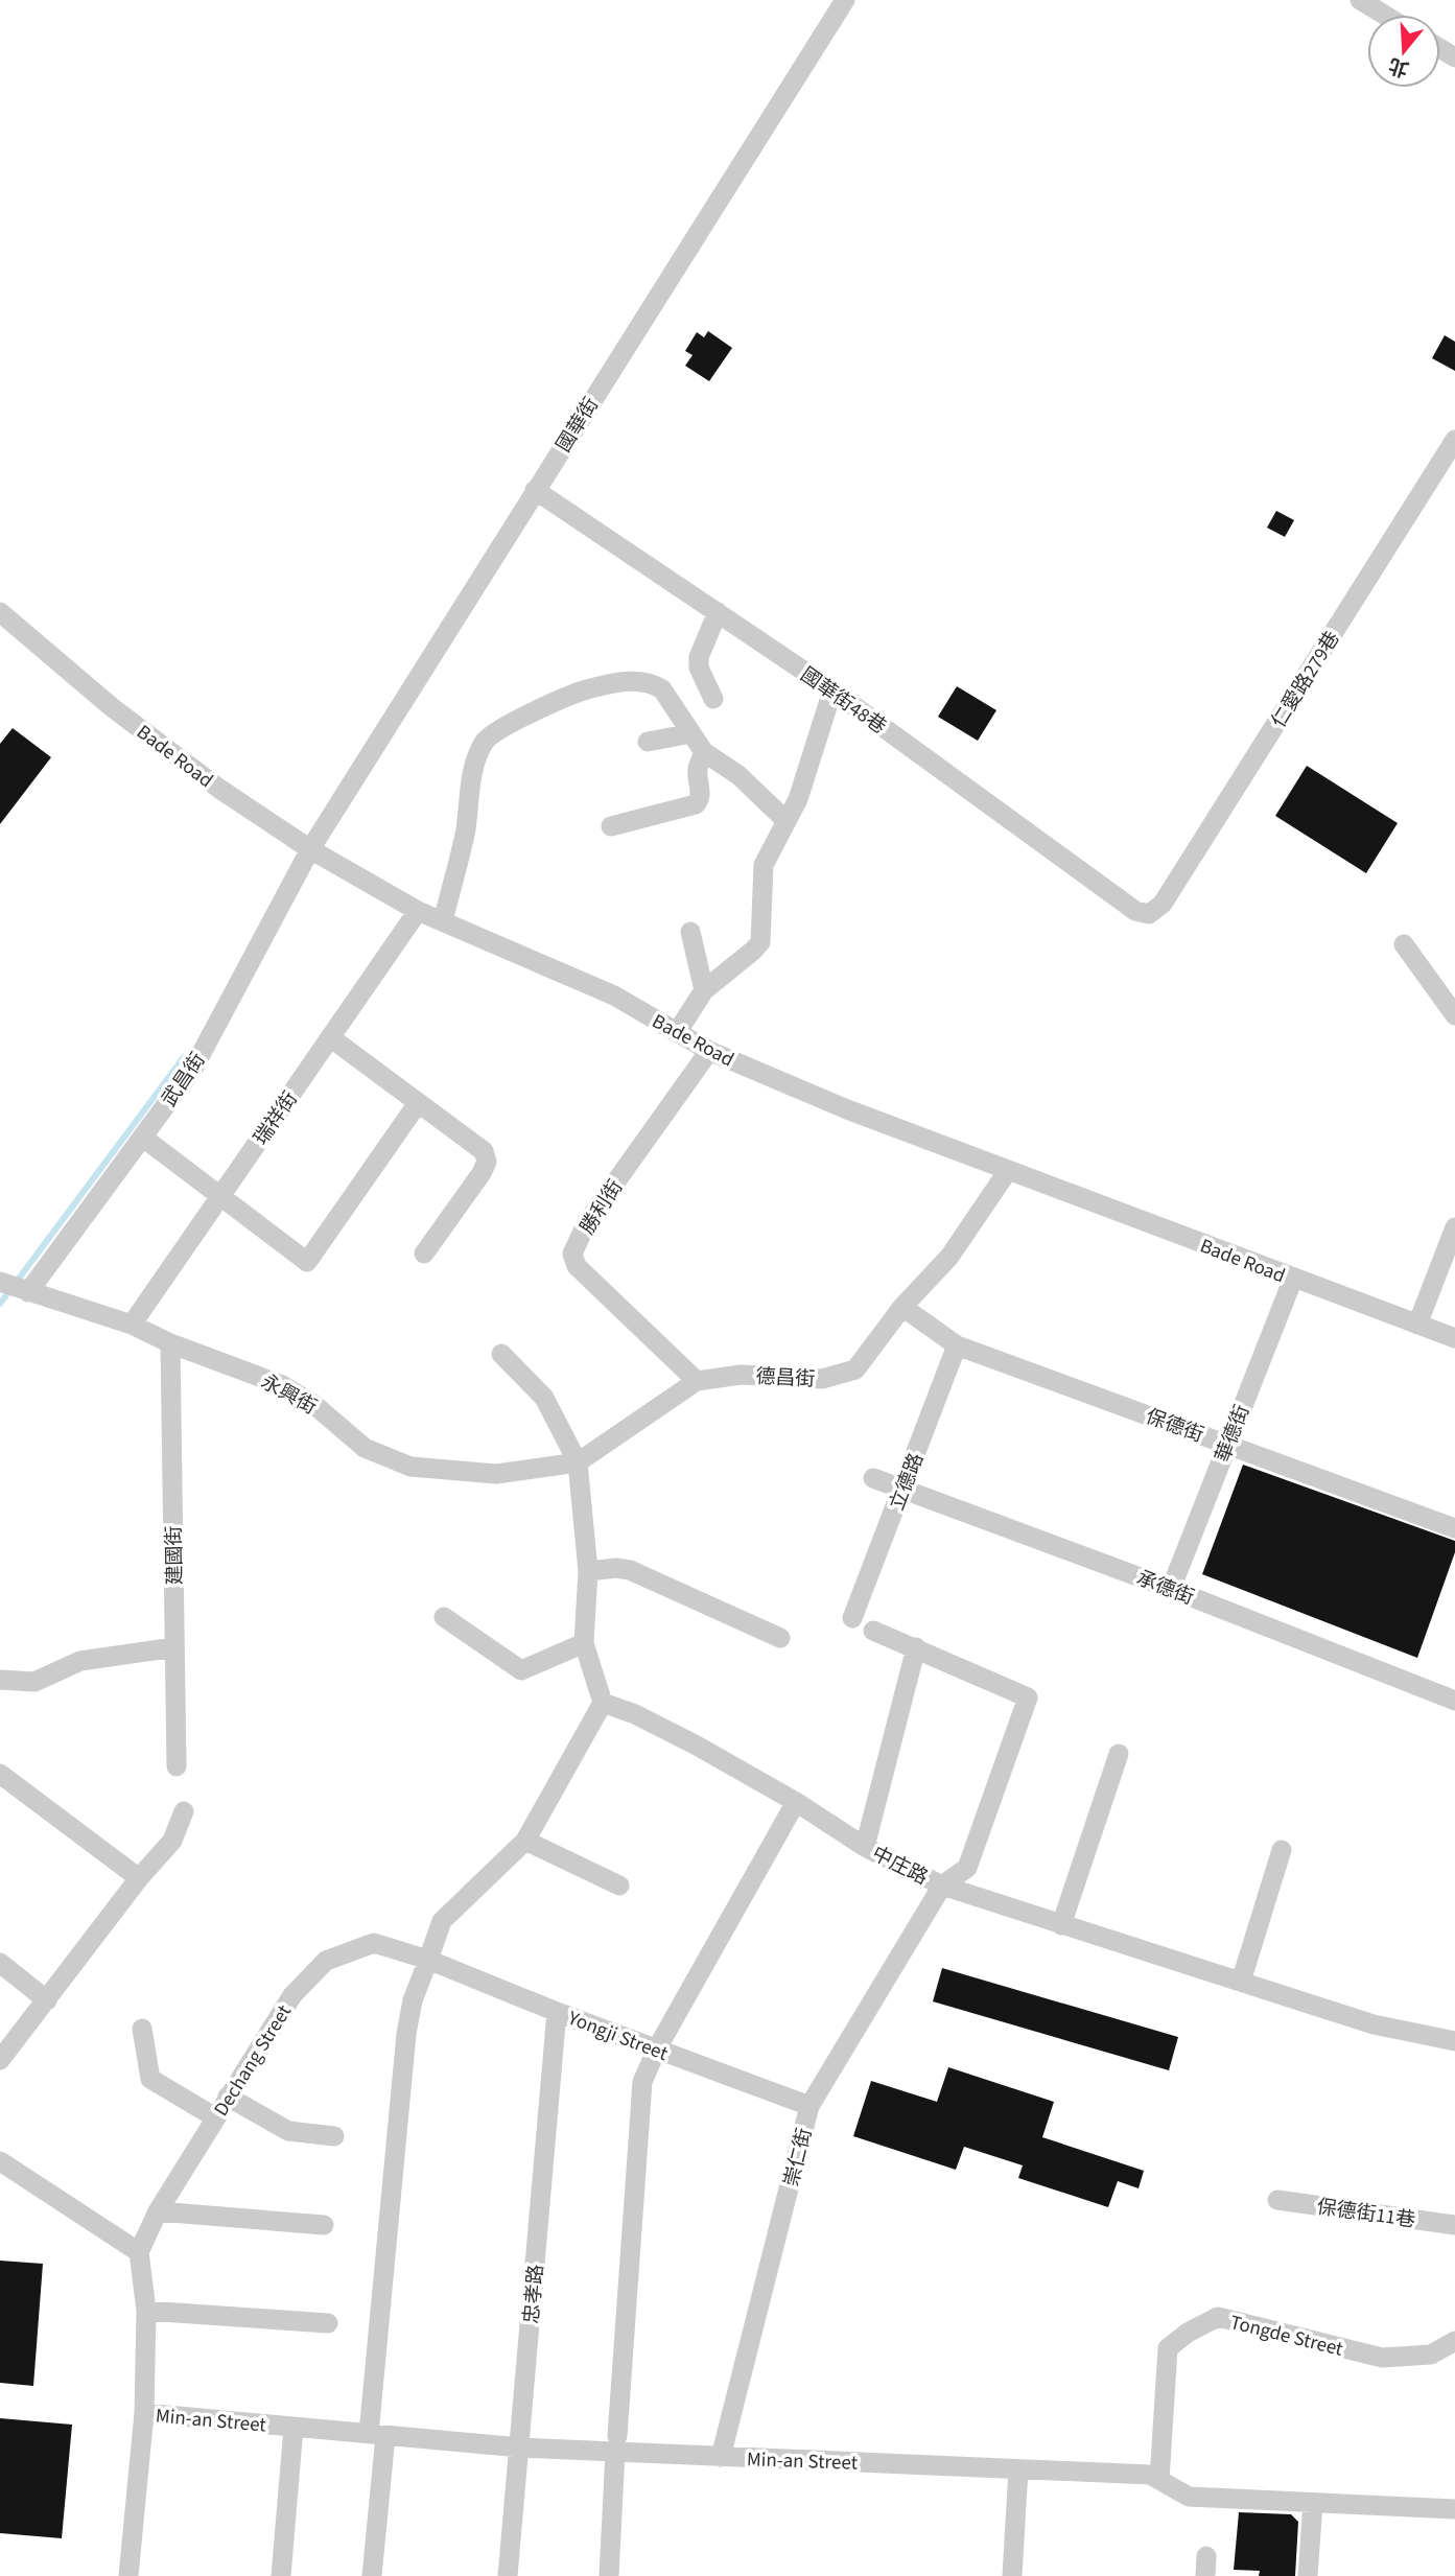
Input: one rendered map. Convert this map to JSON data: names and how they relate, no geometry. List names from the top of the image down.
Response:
{
  "streets": {
    "street": [
      "國華街",
      "仁愛路279巷",
      "國華街48巷",
      "Bade Road",
      "武昌街",
      "瑞祥街",
      "勝利街",
      "德昌街",
      "永興街",
      "保德街",
      "華德街",
      "立德路",
      "建國街",
      "承德街",
      "中庄路",
      "Yongji Street",
      "Dechang Street",
      "崇仁街",
      "保德街11巷",
      "忠孝路",
      "Tongde Street",
      "Min-an Street"
    ]
  },
  "crossings": [
    ["國華街", "國華街48巷"],
    ["國華街", "Bade Road"],
    ["國華街", "武昌街"],
    ["仁愛路279巷", "國華街48巷"],
    ["Bade Road", "武昌街"],
    ["Bade Road", "瑞祥街"],
    ["Bade Road", "勝利街"],
    ["Bade Road", "德昌街"],
    ["Bade Road", "華德街"],
    ["武昌街", "永興街"],
    ["瑞祥街", "永興街"],
    ["勝利街", "德昌街"],
    ["德昌街", "永興街"],
    ["德昌街", "保德街"],
    ["永興街", "建國街"],
    ["保德街", "華德街"],
    ["保德街", "立德路"],
    ["華德街", "承德街"],
    ["立德路", "承德街"],
    ["中庄路", "崇仁街"],
    ["Yongji Street", "Dechang Street"],
    ["Yongji Street", "崇仁街"],
    ["Yongji Street", "忠孝路"],
    ["崇仁街", "Min-an Street"],
    ["忠孝路", "Min-an Street"],
    ["Tongde Street", "Min-an Street"]
  ],
  "north": "bottom"
}
